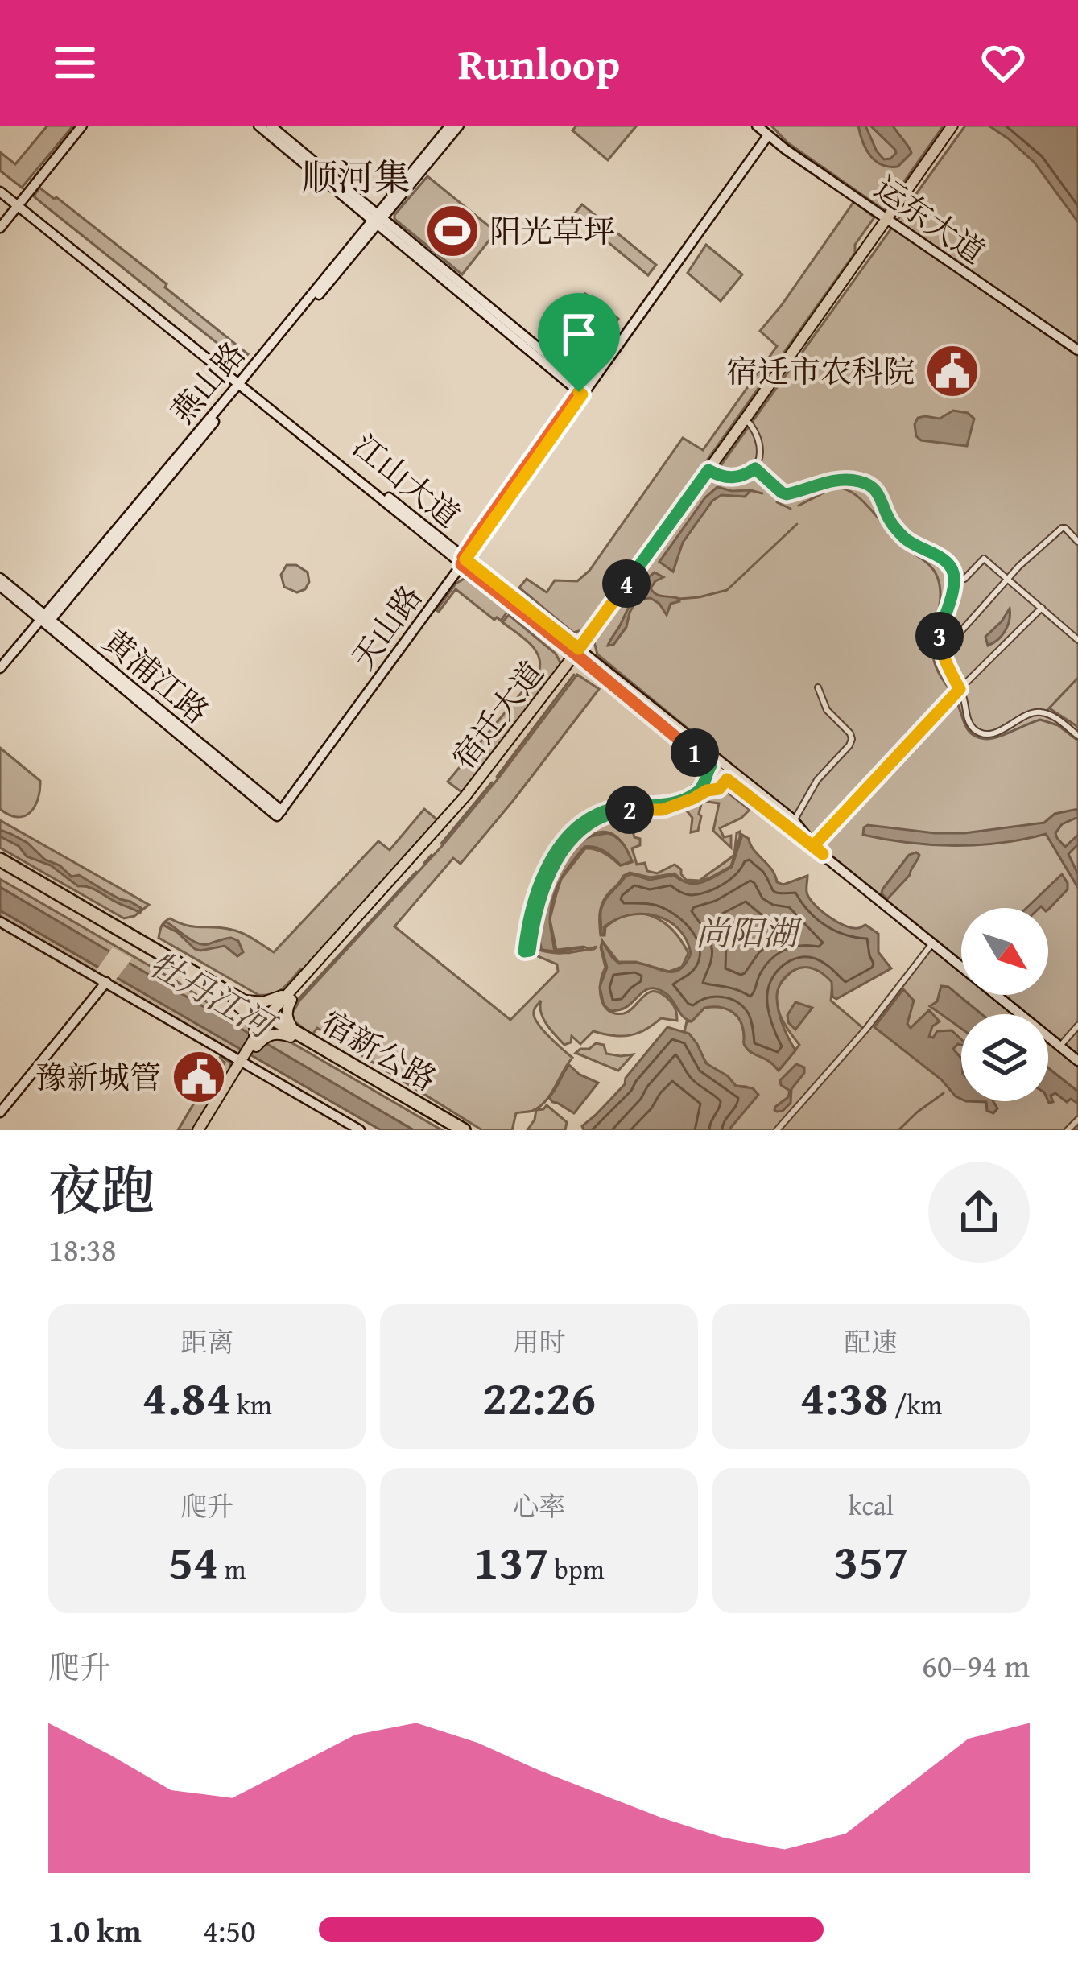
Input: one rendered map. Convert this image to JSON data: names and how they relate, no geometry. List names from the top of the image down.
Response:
{
  "streets": {
    "highway": ["宿新公路"],
    "main road": ["宿迁大道"],
    "street": [
      "运东大道",
      "燕山路",
      "江山大道",
      "天山路",
      "黄浦江路"
    ]
  },
  "crossings": [
    ["运东大道", "天山路"],
    ["运东大道", "宿迁大道"],
    ["燕山路", "江山大道"],
    ["燕山路", "黄浦江路"],
    ["江山大道", "天山路"],
    ["江山大道", "宿迁大道"],
    ["天山路", "黄浦江路"],
    ["宿迁大道", "宿新公路"]
  ],
  "districts": ["顺河集"],
  "water": ["尚阳湖", "牡丹江河"],
  "places": {
    "sports": ["阳光草坪"],
    "public building": ["宿迁市农科院", "豫新城管"]
  },
  "north": "bottom right",
  "page": {
    "header": "Runloop",
    "pins": [
      "4",
      "3",
      "1",
      "2"
    ],
    "heading": ["夜跑", "18:38"],
    "stats": [
      ["距离", "4.84 km"],
      ["用时", "22:26"],
      ["配速", "4:38 /km"],
      ["爬升", "54 m"],
      ["心率", "137 bpm"],
      ["kcal", "357"]
    ],
    "chart": ["爬升", "60–94 m"],
    "list": [
      {
        "name": "1.0 km",
        "note": "4:50"
      }
    ]
  }
}
